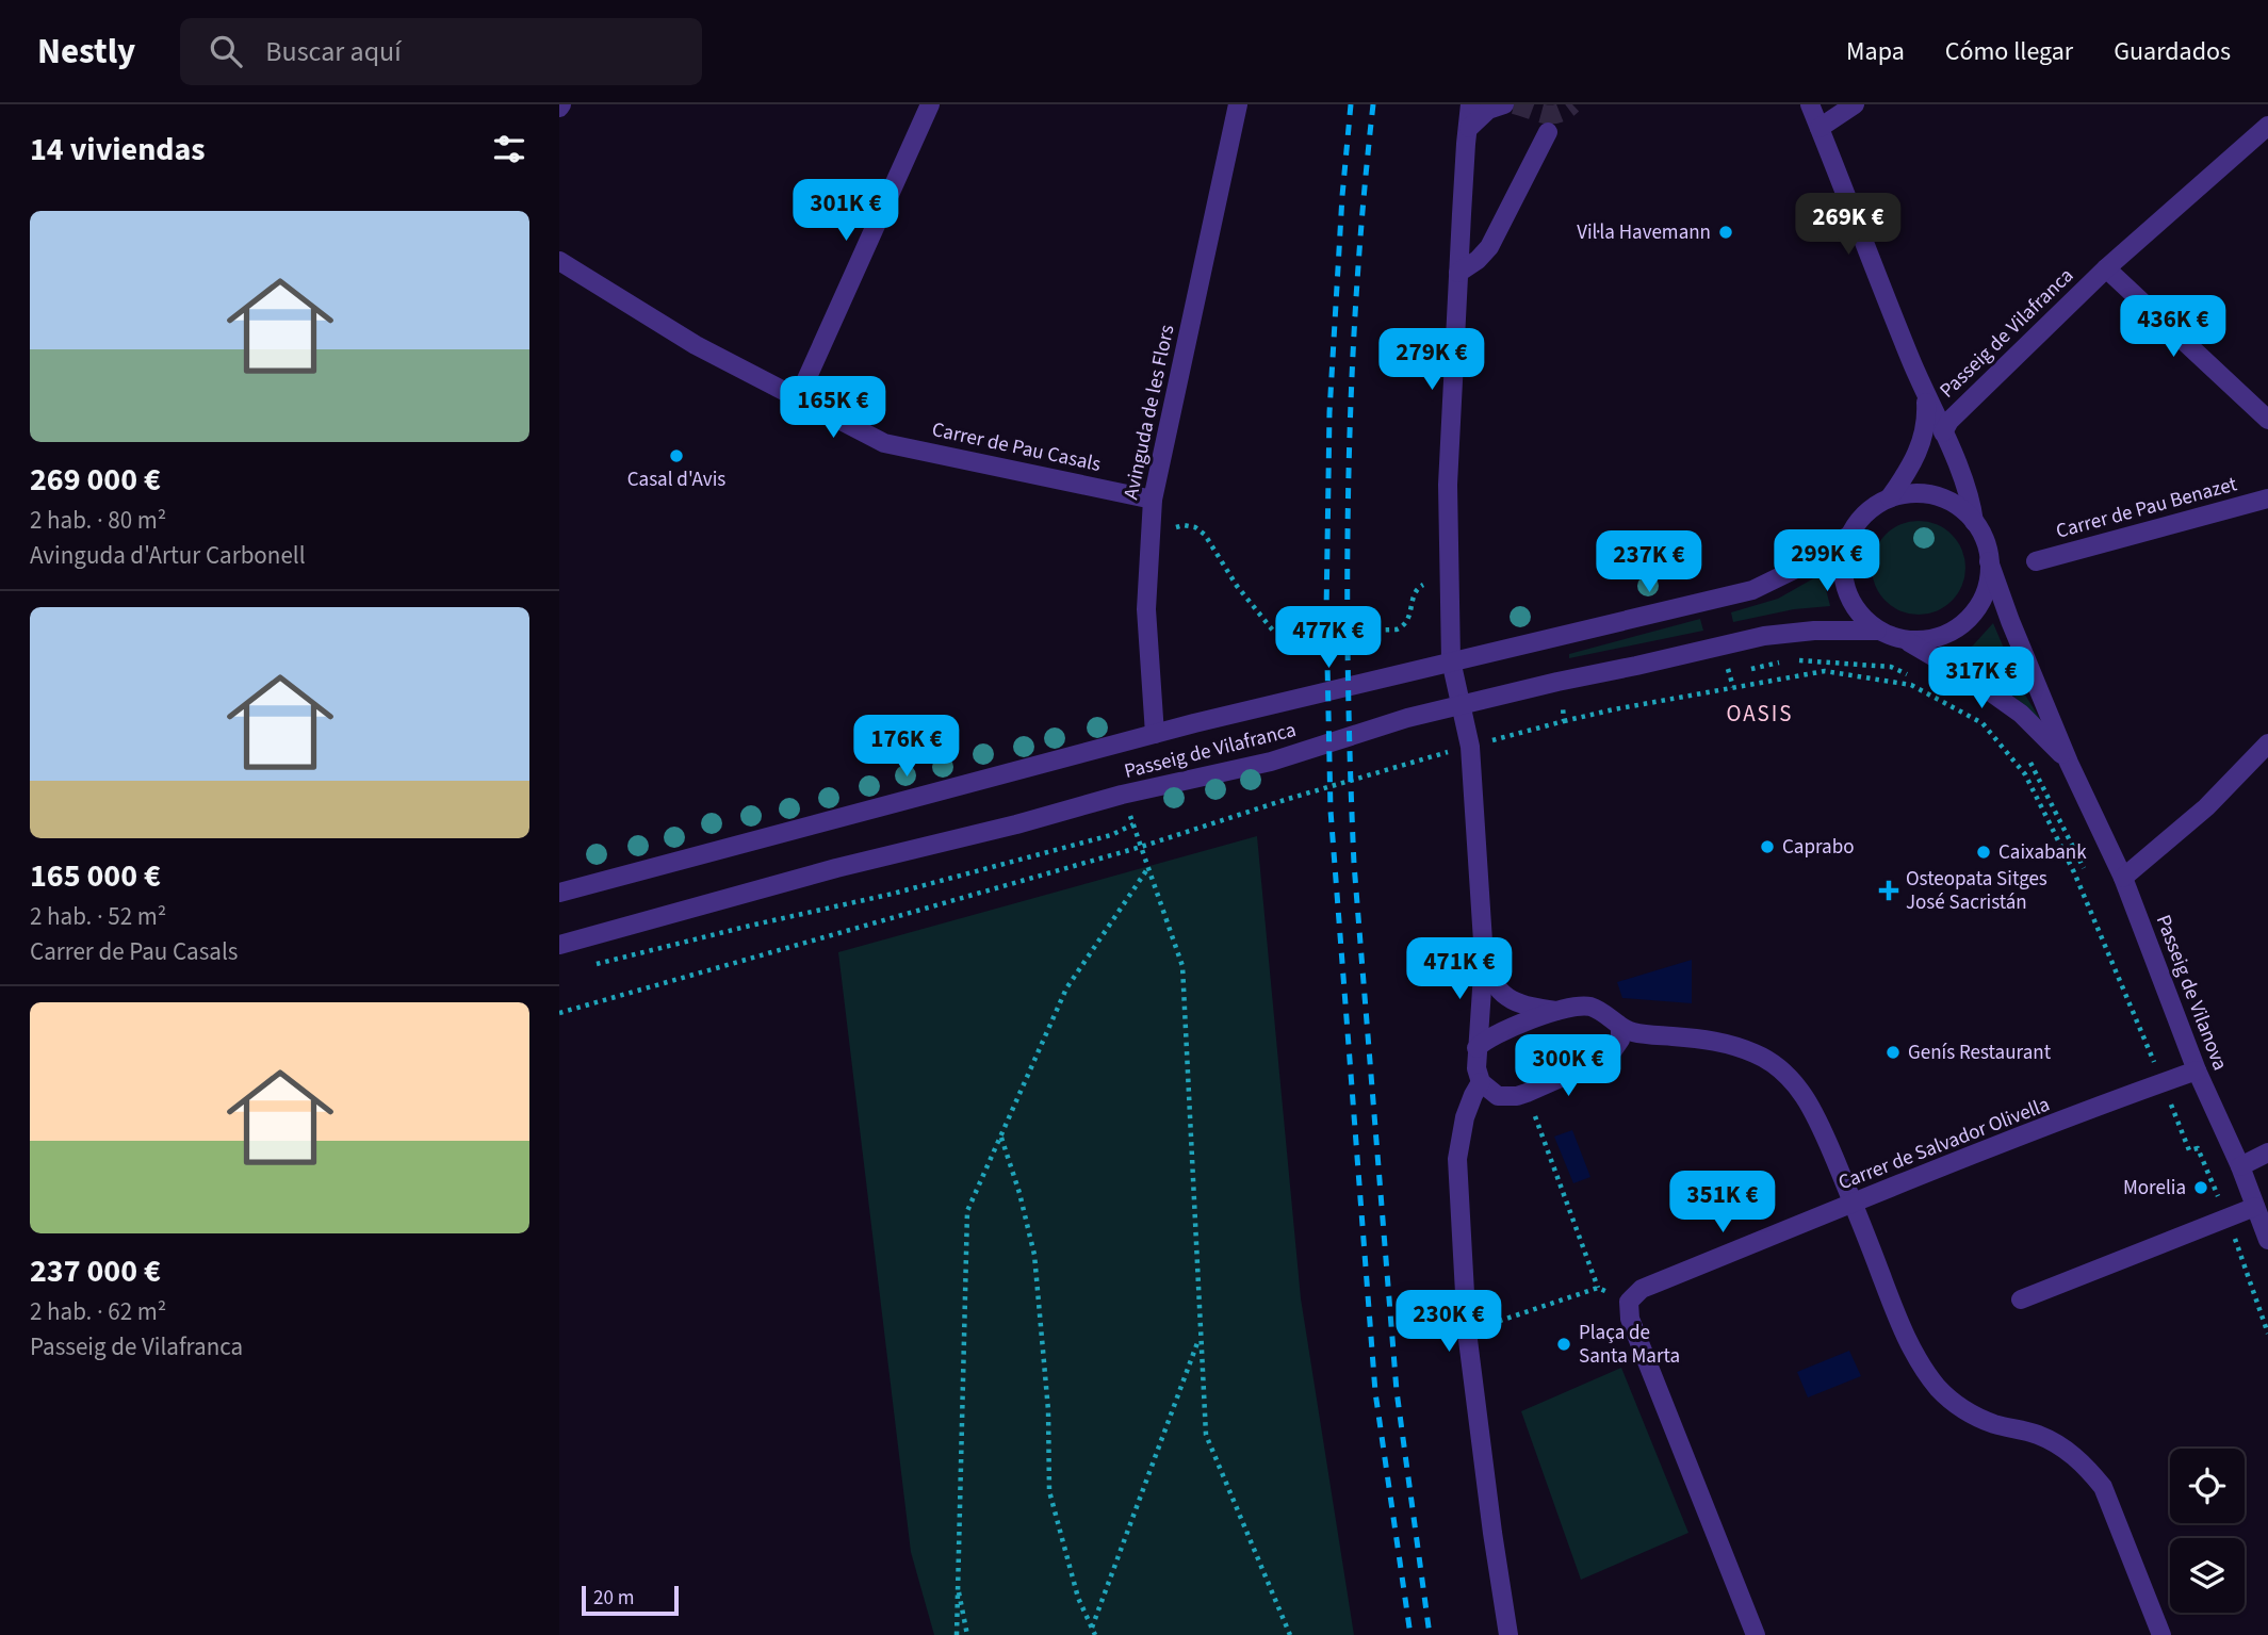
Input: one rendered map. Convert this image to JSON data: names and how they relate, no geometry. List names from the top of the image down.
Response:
{
  "streets": {
    "street": [
      "Passeig de Vilafranca",
      "Avinguda de les Flors",
      "Carrer de Pau Casals",
      "Carrer de Pau Benazet",
      "Passeig de Vilanova",
      "Carrer de Salvador Olivella"
    ]
  },
  "crossings": [
    ["Passeig de Vilafranca", "Avinguda de les Flors"],
    ["Passeig de Vilafranca", "Passeig de Vilanova"],
    ["Avinguda de les Flors", "Carrer de Pau Casals"],
    ["Passeig de Vilanova", "Carrer de Salvador Olivella"]
  ],
  "districts": ["OASIS"],
  "places": {
    "other": [
      "Vil·la Havemann",
      "Casal d'Avis",
      "Caprabo",
      "Caixabank",
      "Genís Restaurant",
      "Morelia",
      "Plaça de Santa Marta"
    ],
    "health": ["Osteopata Sitges José Sacristán"]
  },
  "scale_bar": "20 m",
  "page": {
    "header": "Nestly",
    "search": "Buscar aquí",
    "nav": ["Mapa", "Cómo llegar", "Guardados"],
    "heading": "14 viviendas",
    "price": [
      "301K €",
      "269K €",
      "436K €",
      "279K €",
      "165K €",
      "299K €",
      "237K €",
      "477K €",
      "317K €",
      "176K €",
      "471K €",
      "300K €",
      "351K €",
      "230K €"
    ],
    "list": [
      {
        "name": "269 000 €",
        "note": "2 hab. · 80 m² · Avinguda d'Artur Carbonell"
      },
      {
        "name": "165 000 €",
        "note": "2 hab. · 52 m² · Carrer de Pau Casals"
      },
      {
        "name": "237 000 €",
        "note": "2 hab. · 62 m² · Passeig de Vilafranca"
      }
    ],
    "scale": "20 m"
  }
}
